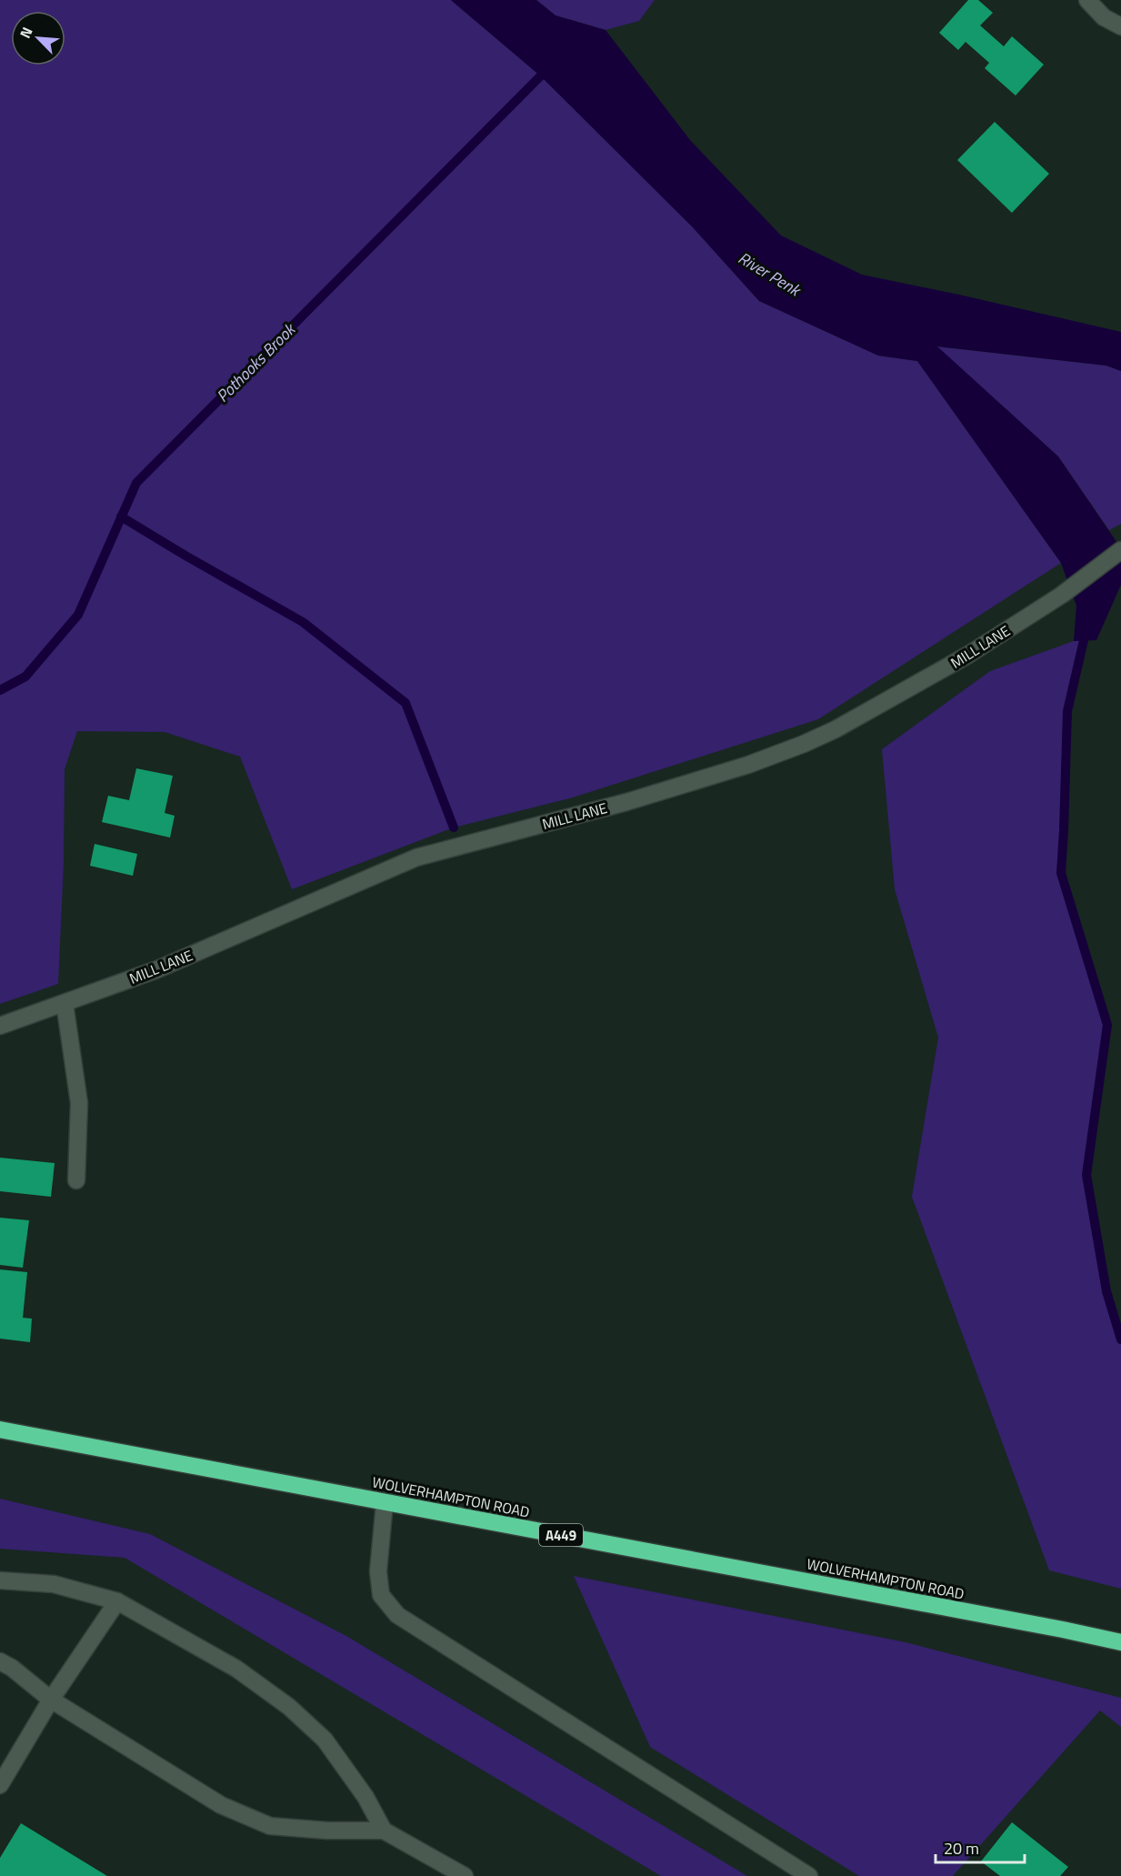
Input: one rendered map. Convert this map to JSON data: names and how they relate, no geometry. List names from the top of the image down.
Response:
{
  "streets": {
    "highway": ["WOLVERHAMPTON ROAD", "A449"],
    "street": ["MILL LANE"]
  },
  "water": ["River Penk", "Pothooks Brook"],
  "scale_bar": "20 m",
  "north": "top left"
}
